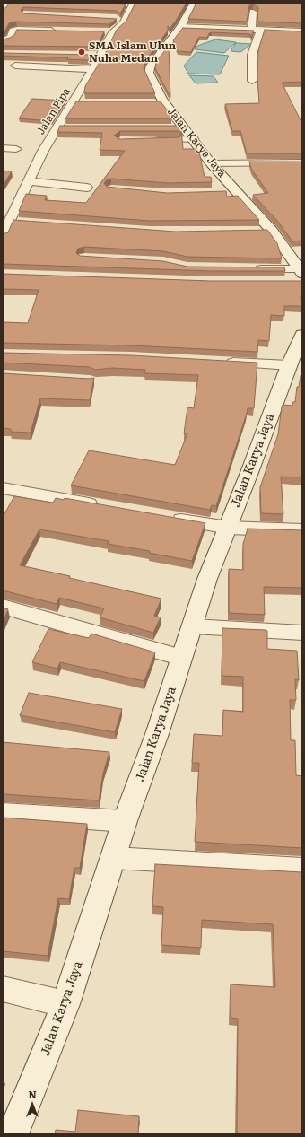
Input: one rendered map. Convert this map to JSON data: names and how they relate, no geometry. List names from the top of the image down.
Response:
{
  "streets": {
    "main road": ["Jalan Karya Jaya"],
    "street": ["Jalan Pipa"]
  },
  "places": ["SMA Islam Ulun Nuha Medan"],
  "north": "top"
}
